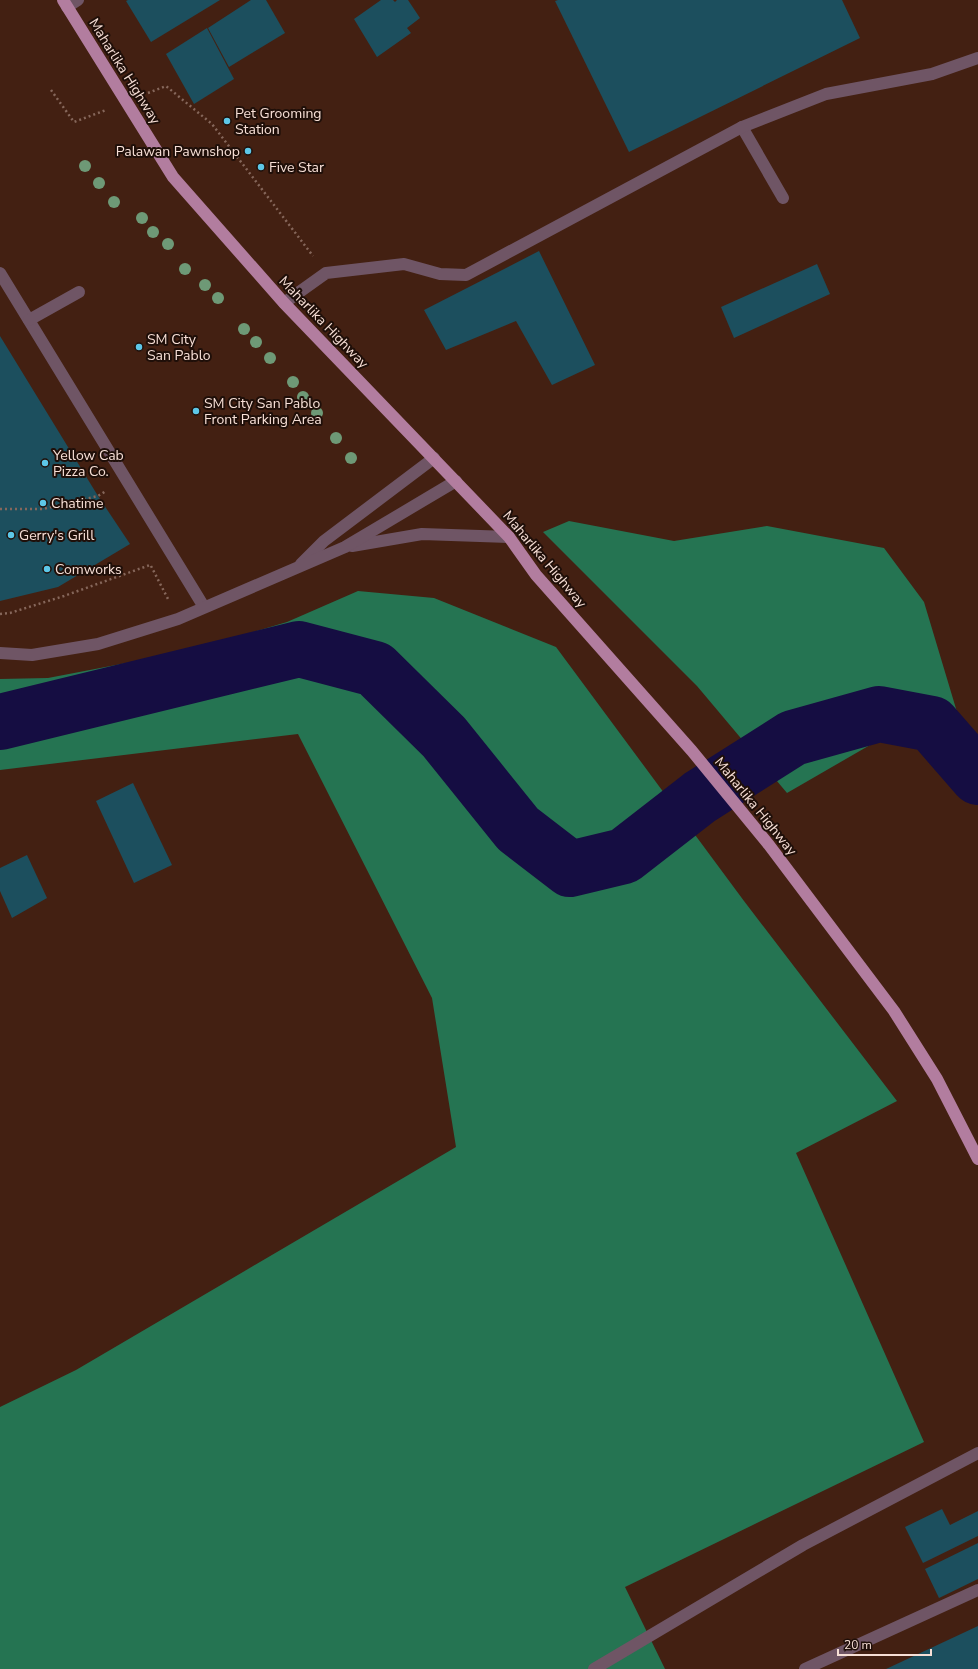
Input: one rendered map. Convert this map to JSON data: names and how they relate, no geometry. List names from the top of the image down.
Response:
{
  "streets": {
    "main road": ["Maharlika Highway"]
  },
  "places": [
    "Pet Grooming Station",
    "Palawan Pawnshop",
    "Five Star",
    "SM City San Pablo",
    "SM City San Pablo Front Parking Area",
    "Yellow Cab Pizza Co.",
    "Chatime",
    "Gerry's Grill",
    "Comworks"
  ],
  "scale_bar": "20 m"
}
